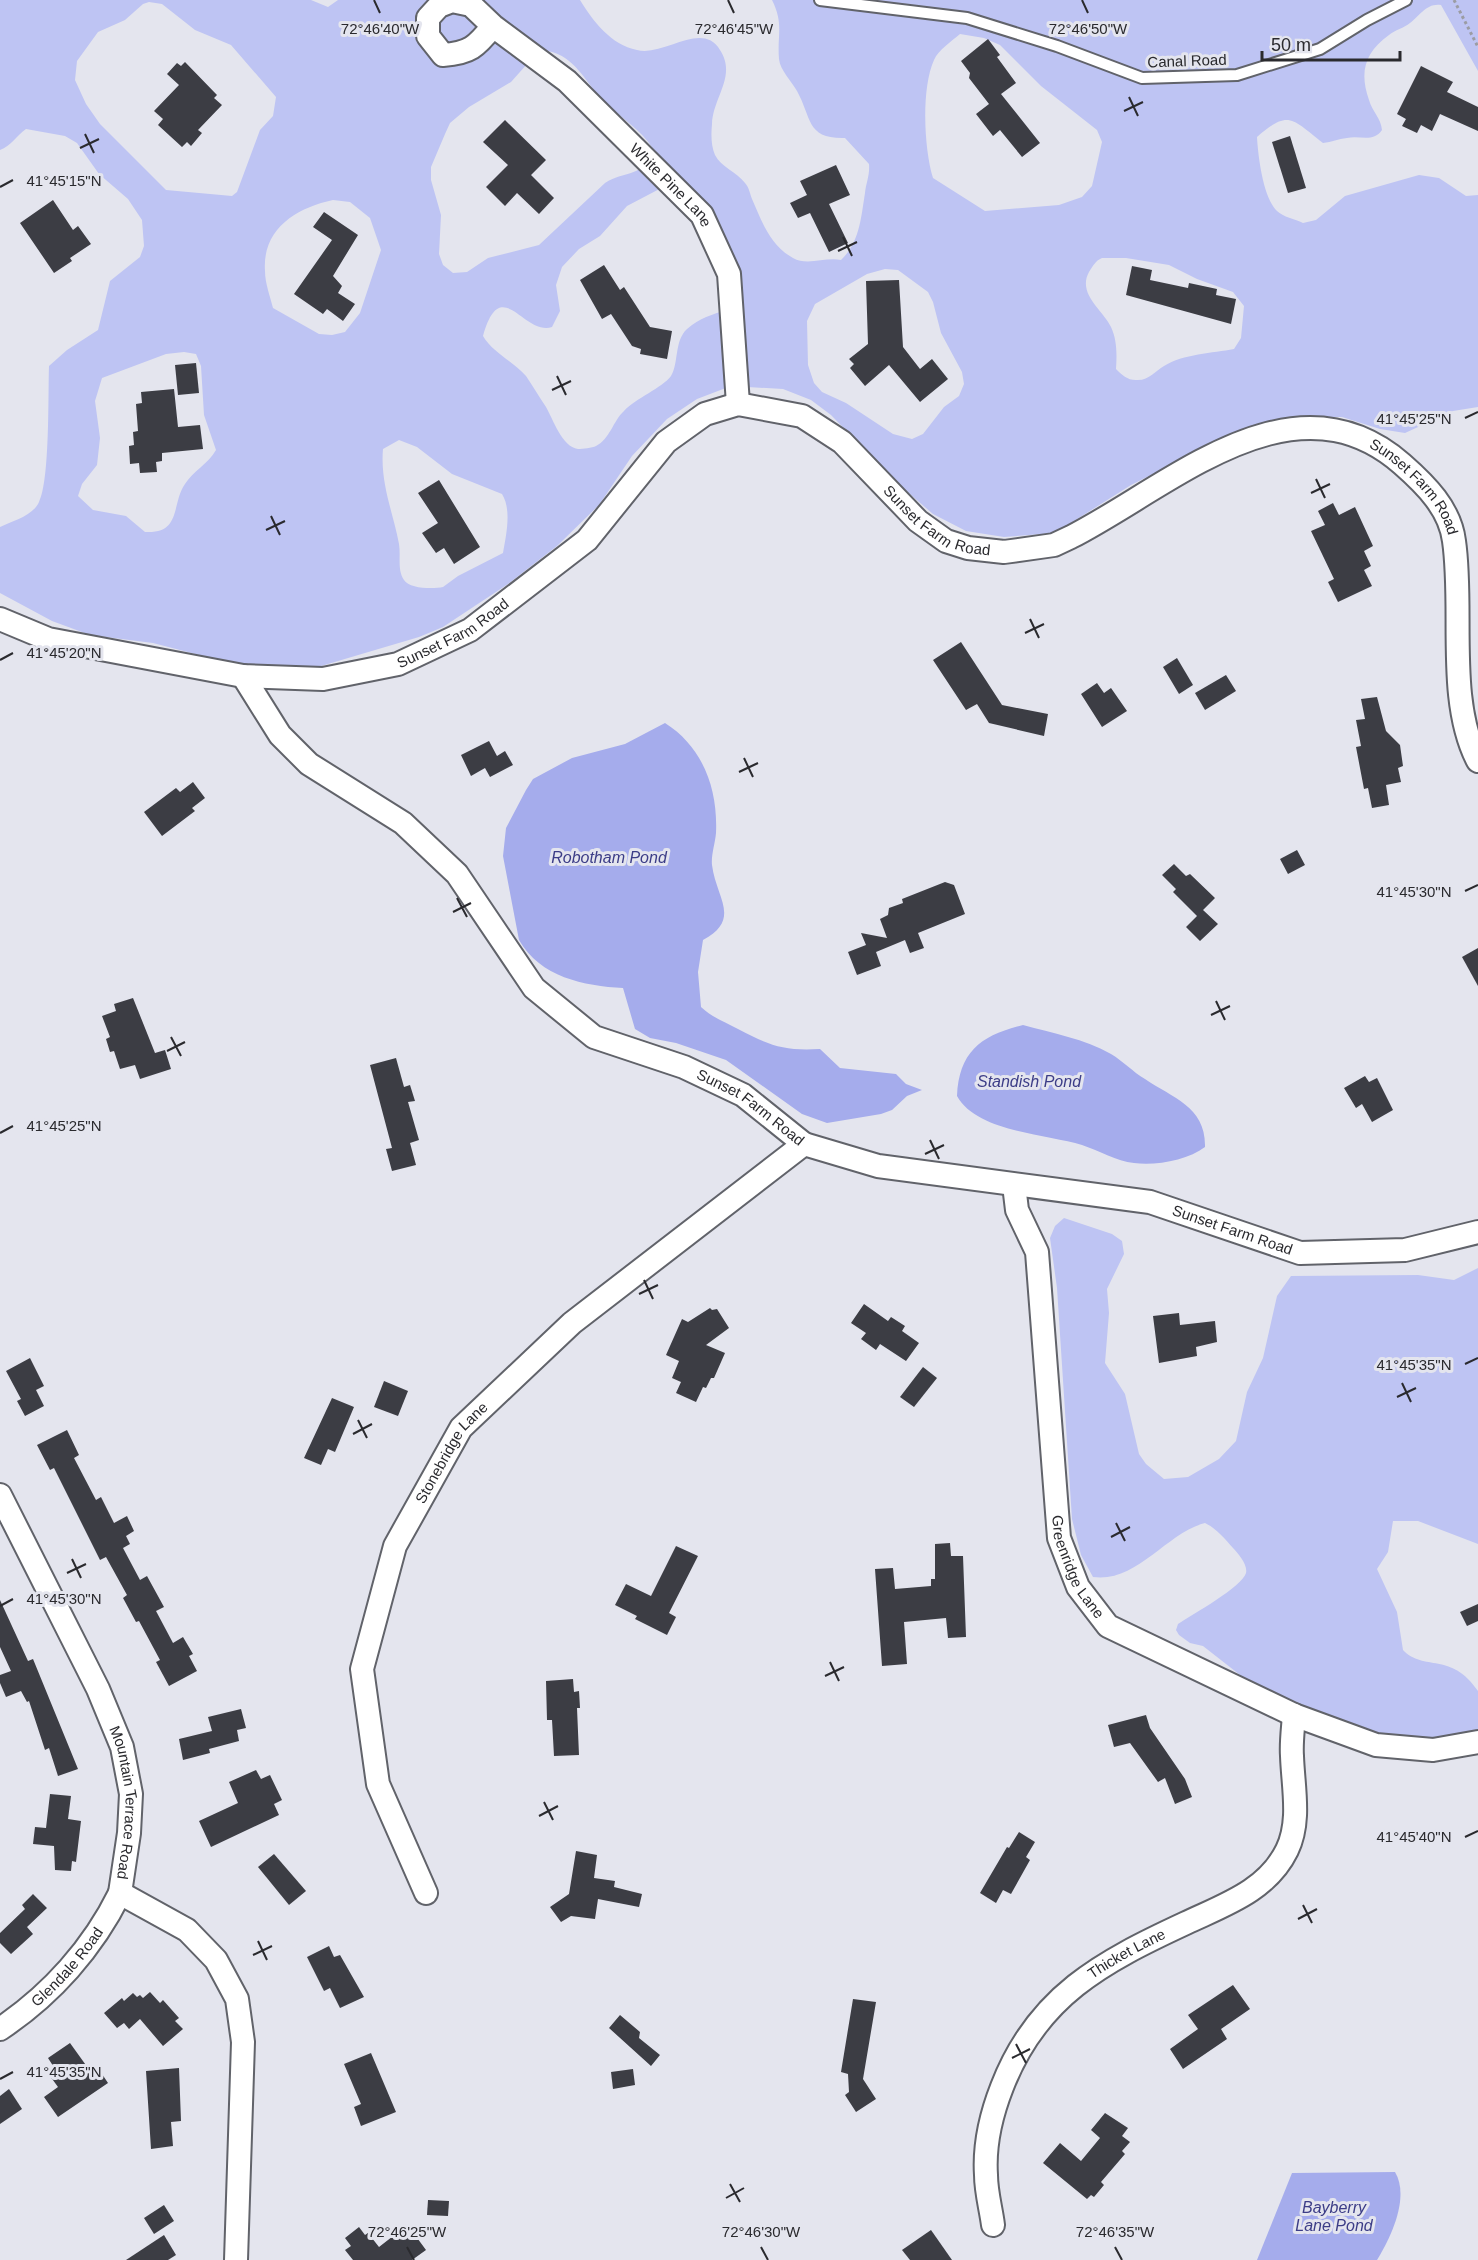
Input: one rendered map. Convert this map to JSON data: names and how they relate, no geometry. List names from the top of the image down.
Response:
{
  "streets": {
    "street": [
      "White Pine Lane",
      "Sunset Farm Road",
      "Stonebridge Lane",
      "Greenridge Lane",
      "Mountain Terrace Road",
      "Thicket Lane",
      "Glendale Road"
    ],
    "lane": ["Canal Road"]
  },
  "crossings": [
    ["White Pine Lane", "Sunset Farm Road"],
    ["Sunset Farm Road", "Stonebridge Lane"],
    ["Sunset Farm Road", "Greenridge Lane"],
    ["Greenridge Lane", "Thicket Lane"],
    ["Mountain Terrace Road", "Glendale Road"]
  ],
  "water": ["Robotham Pond", "Standish Pond", "Bayberry Lane Pond"],
  "scale_bar": "50 m",
  "coordinates": [
    "72°46'40\"W",
    "72°46'45\"W",
    "72°46'50\"W",
    "41°45'15\"N",
    "41°45'25\"N",
    "41°45'20\"N",
    "41°45'30\"N",
    "41°45'35\"N",
    "41°45'40\"N",
    "72°46'25\"W",
    "72°46'30\"W",
    "72°46'35\"W"
  ]
}
